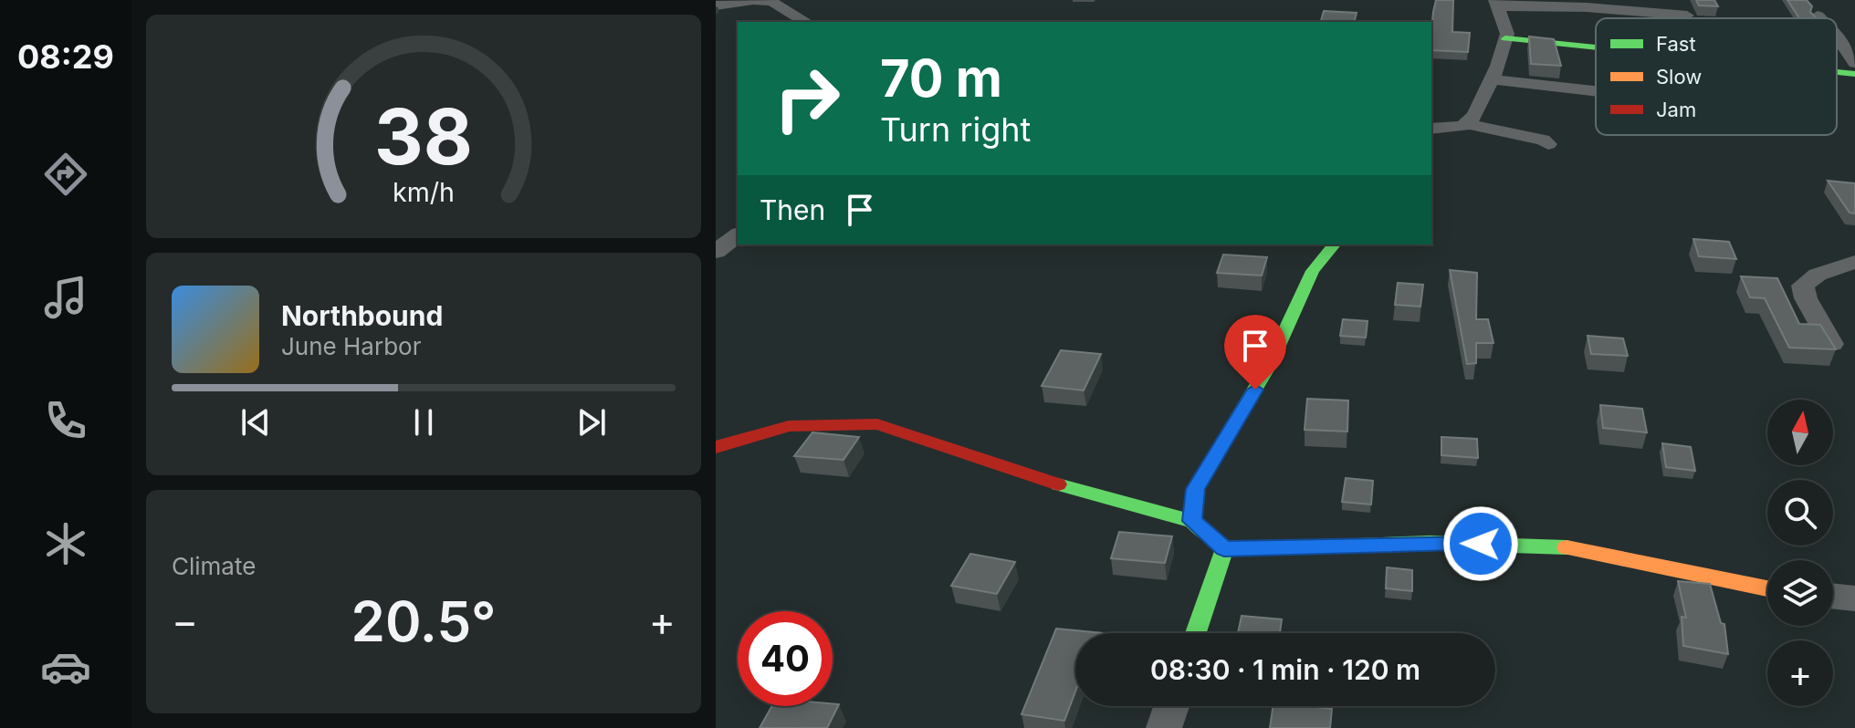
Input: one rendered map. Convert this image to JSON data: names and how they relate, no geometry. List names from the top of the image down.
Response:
{
  "legend": ["Fast", "Slow", "Jam"],
  "north": "top",
  "page": {
    "tabs": "08:29",
    "turn": ["70 m", "Turn right"],
    "then": "Then",
    "song": ["Northbound", "June Harbor"],
    "map_buttons": "+",
    "tile": "Climate",
    "heat": ["−", "20.5°", "+"],
    "limit": "40",
    "trip": "08:30 · 1 min · 120 m",
    "gauge": ["38", "km/h"]
  }
}
